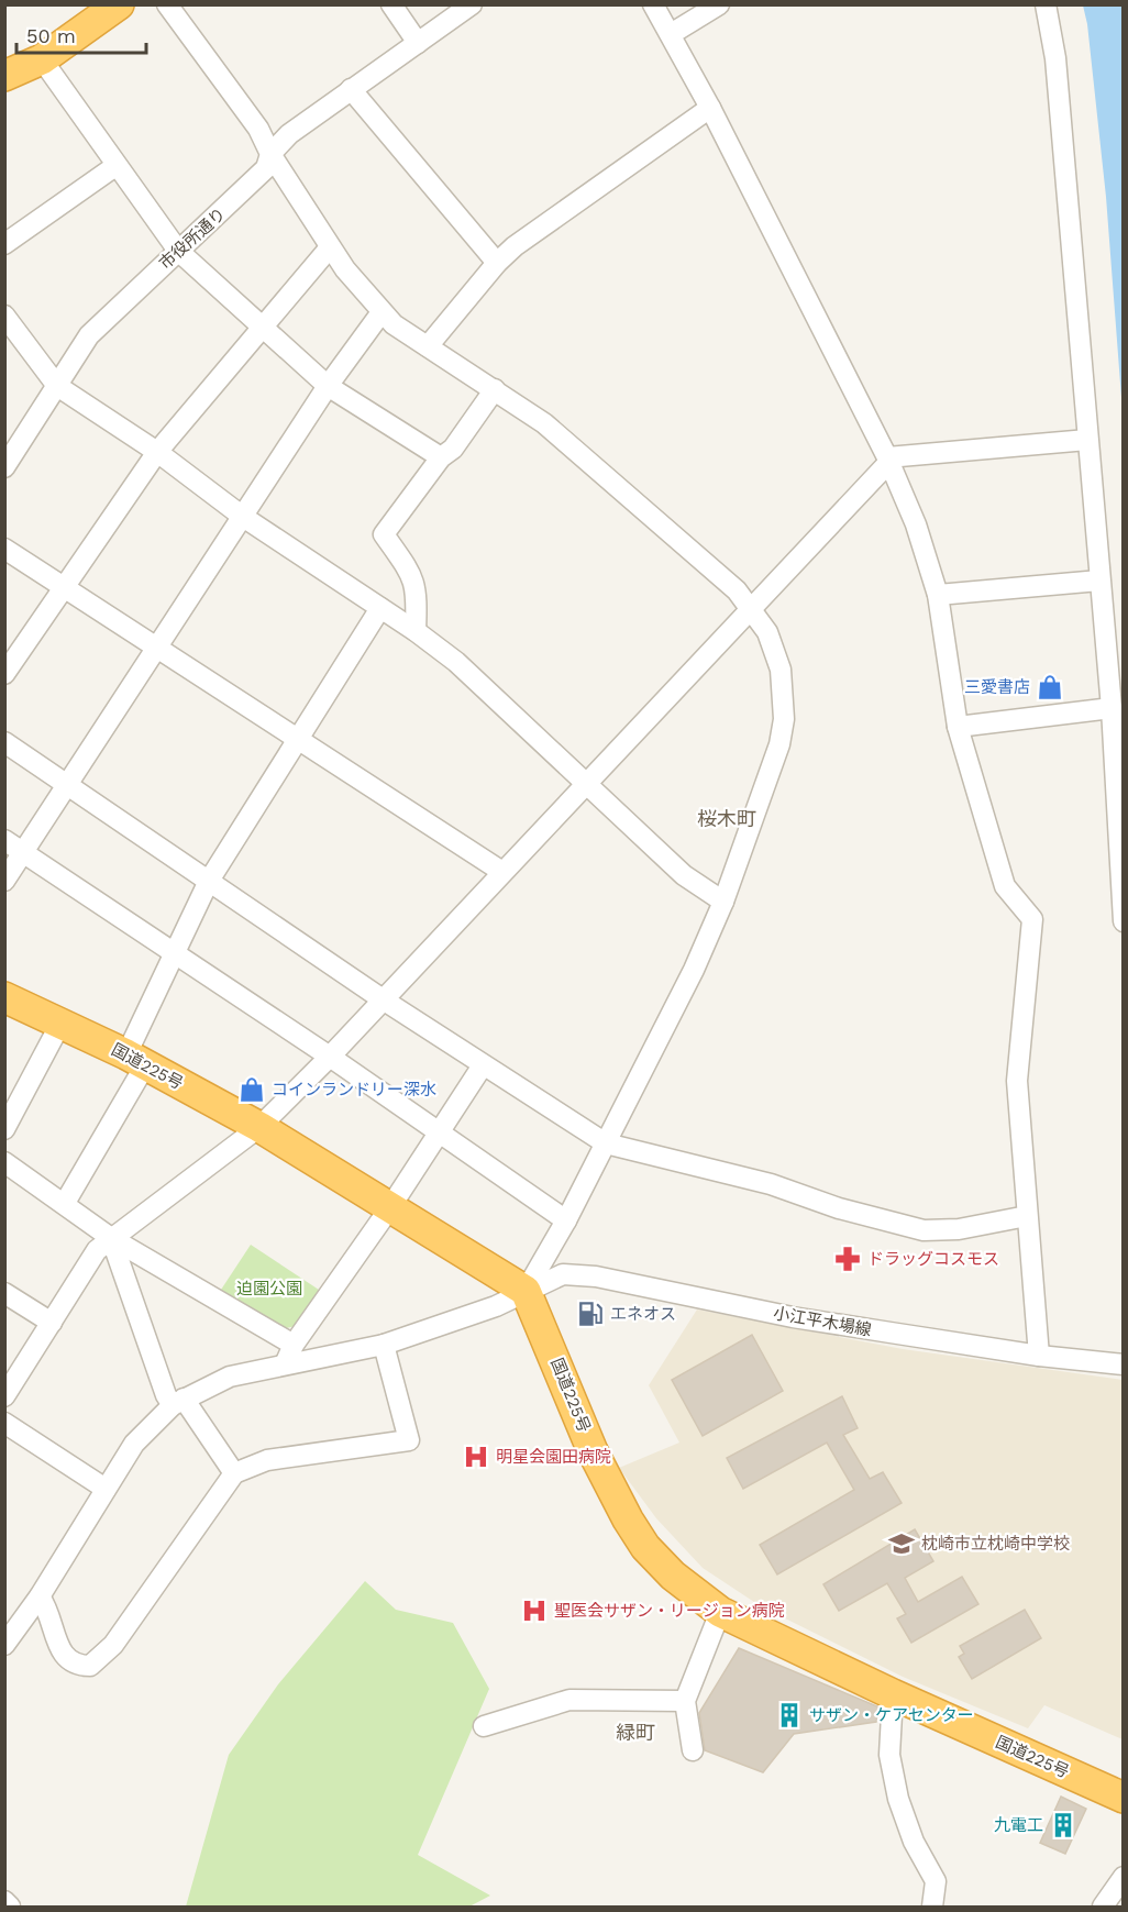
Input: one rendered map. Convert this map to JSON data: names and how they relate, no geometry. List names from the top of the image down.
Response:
{
  "streets": {
    "highway": ["国道225号"],
    "street": ["市役所通り", "小江平木場線"]
  },
  "crossings": [
    ["国道225号", "小江平木場線"]
  ],
  "districts": ["桜木町", "緑町"],
  "parks": ["迫園公園"],
  "places": {
    "shop": ["三愛書店", "コインランドリー深水"],
    "pharmacy": ["ドラッグコスモス"],
    "fuel station": ["エネオス"],
    "hospital": ["明星会園田病院", "聖医会サザン・リージョン病院"],
    "school or university": ["枕崎市立枕崎中学校"],
    "building": ["サザン・ケアセンター", "九電工"]
  },
  "scale_bar": "50 m"
}
